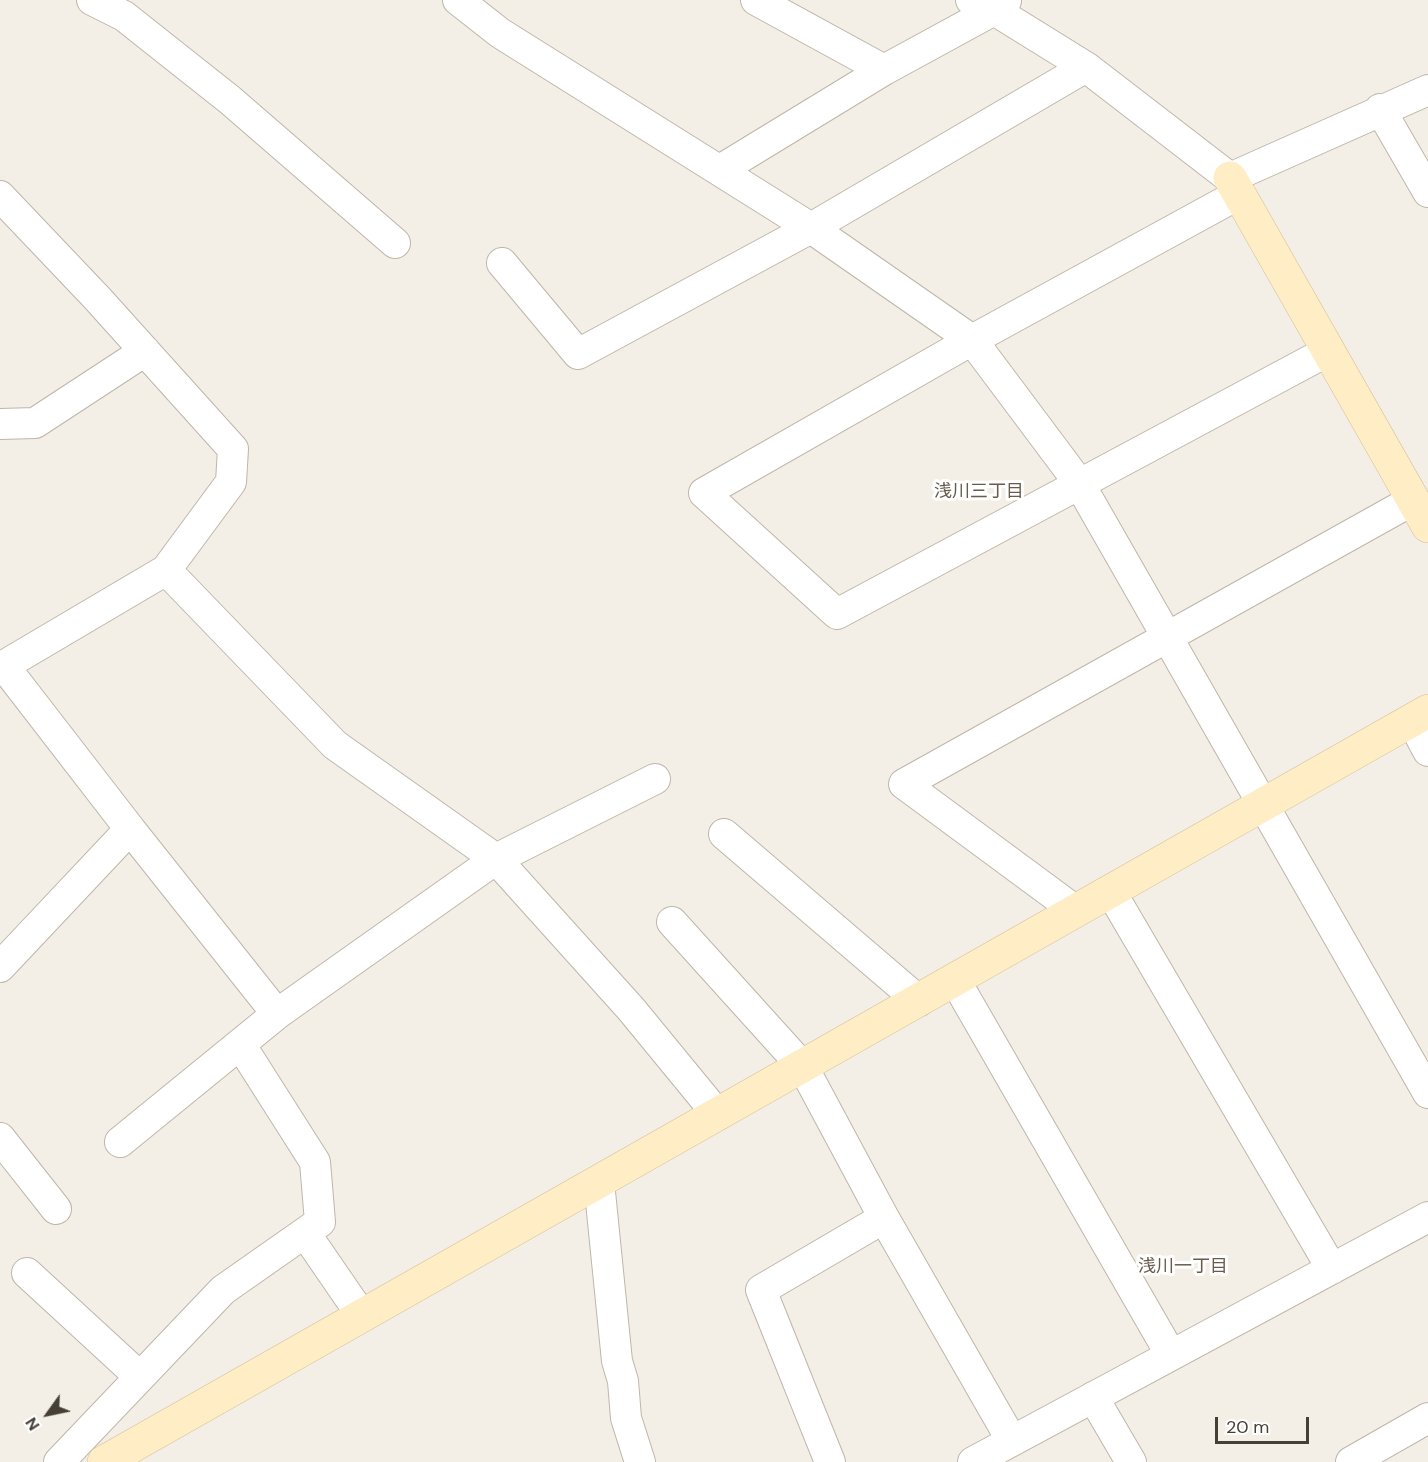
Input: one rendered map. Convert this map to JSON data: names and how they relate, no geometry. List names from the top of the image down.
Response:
{
  "districts": ["浅川三丁目", "浅川一丁目"],
  "scale_bar": "20 m",
  "north": "bottom left"
}
